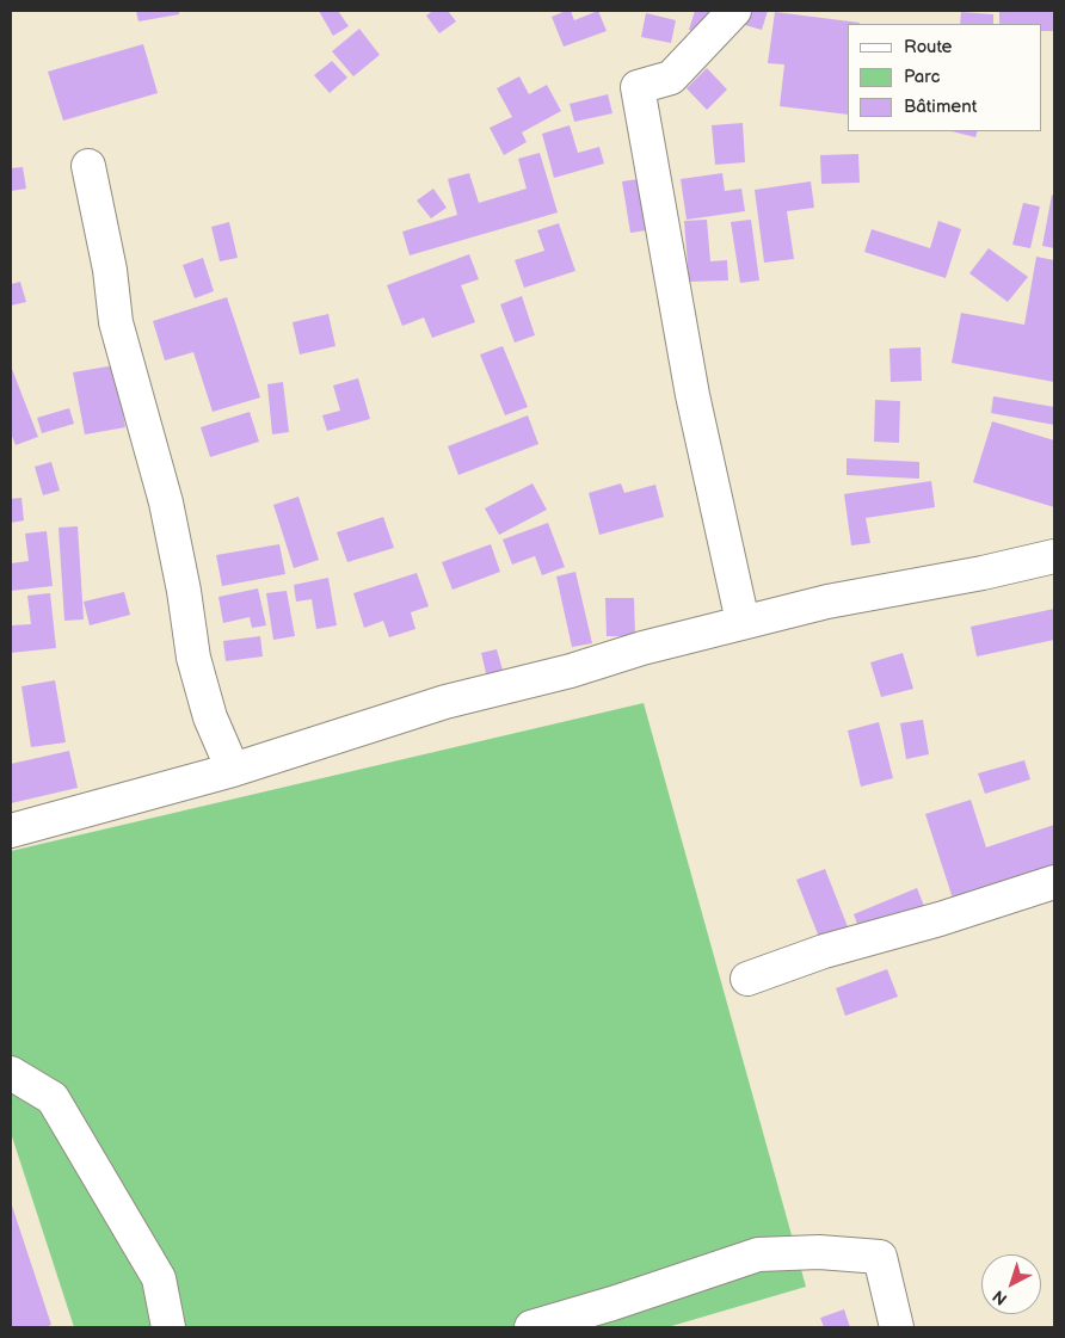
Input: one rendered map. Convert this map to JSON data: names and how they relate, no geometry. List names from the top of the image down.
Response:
{
  "legend": ["Route", "Parc", "Bâtiment"],
  "north": "bottom left"
}
